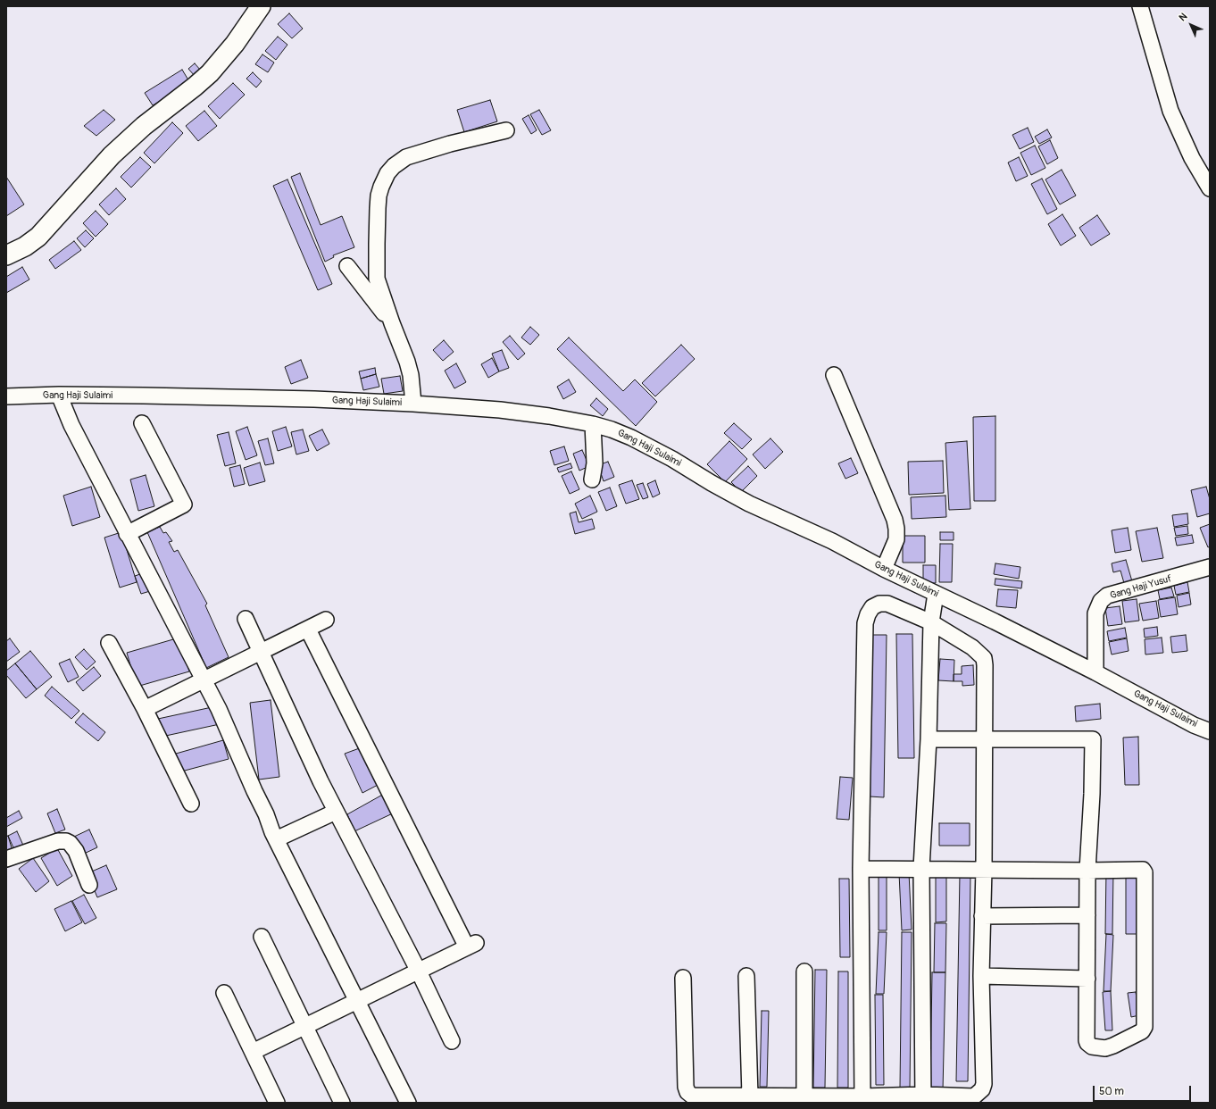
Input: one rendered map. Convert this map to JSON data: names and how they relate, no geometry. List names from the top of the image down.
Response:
{
  "streets": {
    "street": ["Gang Haji Sulaimi", "Gang Haji Yusuf"]
  },
  "crossings": [
    ["Gang Haji Sulaimi", "Gang Haji Yusuf"]
  ],
  "scale_bar": "50 m",
  "north": "top left"
}
